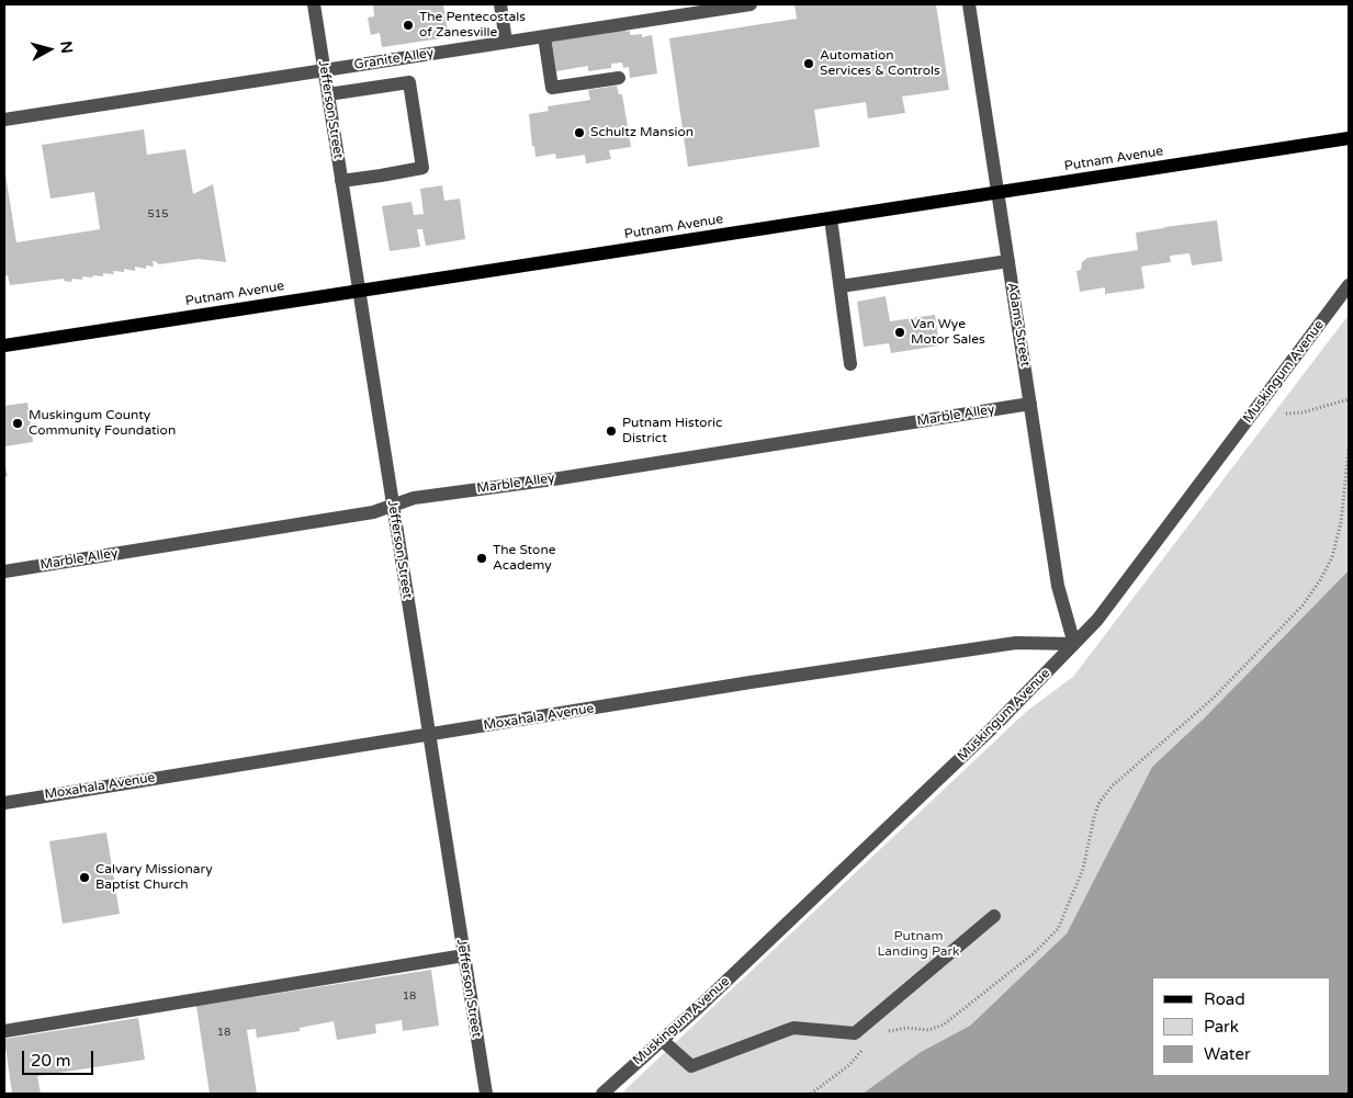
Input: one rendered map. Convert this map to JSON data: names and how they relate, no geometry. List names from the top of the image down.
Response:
{
  "streets": {
    "main road": ["Putnam Avenue"],
    "street": [
      "Granite Alley",
      "Jefferson Street",
      "Adams Street",
      "Muskingum Avenue",
      "Marble Alley",
      "Moxahala Avenue"
    ]
  },
  "crossings": [
    ["Granite Alley", "Jefferson Street"],
    ["Jefferson Street", "Putnam Avenue"],
    ["Jefferson Street", "Marble Alley"],
    ["Jefferson Street", "Moxahala Avenue"],
    ["Putnam Avenue", "Adams Street"],
    ["Adams Street", "Muskingum Avenue"],
    ["Adams Street", "Marble Alley"],
    ["Adams Street", "Moxahala Avenue"],
    ["Muskingum Avenue", "Moxahala Avenue"]
  ],
  "parks": ["Putnam Landing Park"],
  "places": [
    "The Pentecostals of Zanesville",
    "Automation Services & Controls",
    "Schultz Mansion",
    "Van Wye Motor Sales",
    "Muskingum County Community Foundation",
    "Putnam Historic District",
    "The Stone Academy",
    "Calvary Missionary Baptist Church"
  ],
  "house_numbers": ["515", "18", "18"],
  "legend": ["Road", "Park", "Water"],
  "scale_bar": "20 m",
  "north": "right"
}
